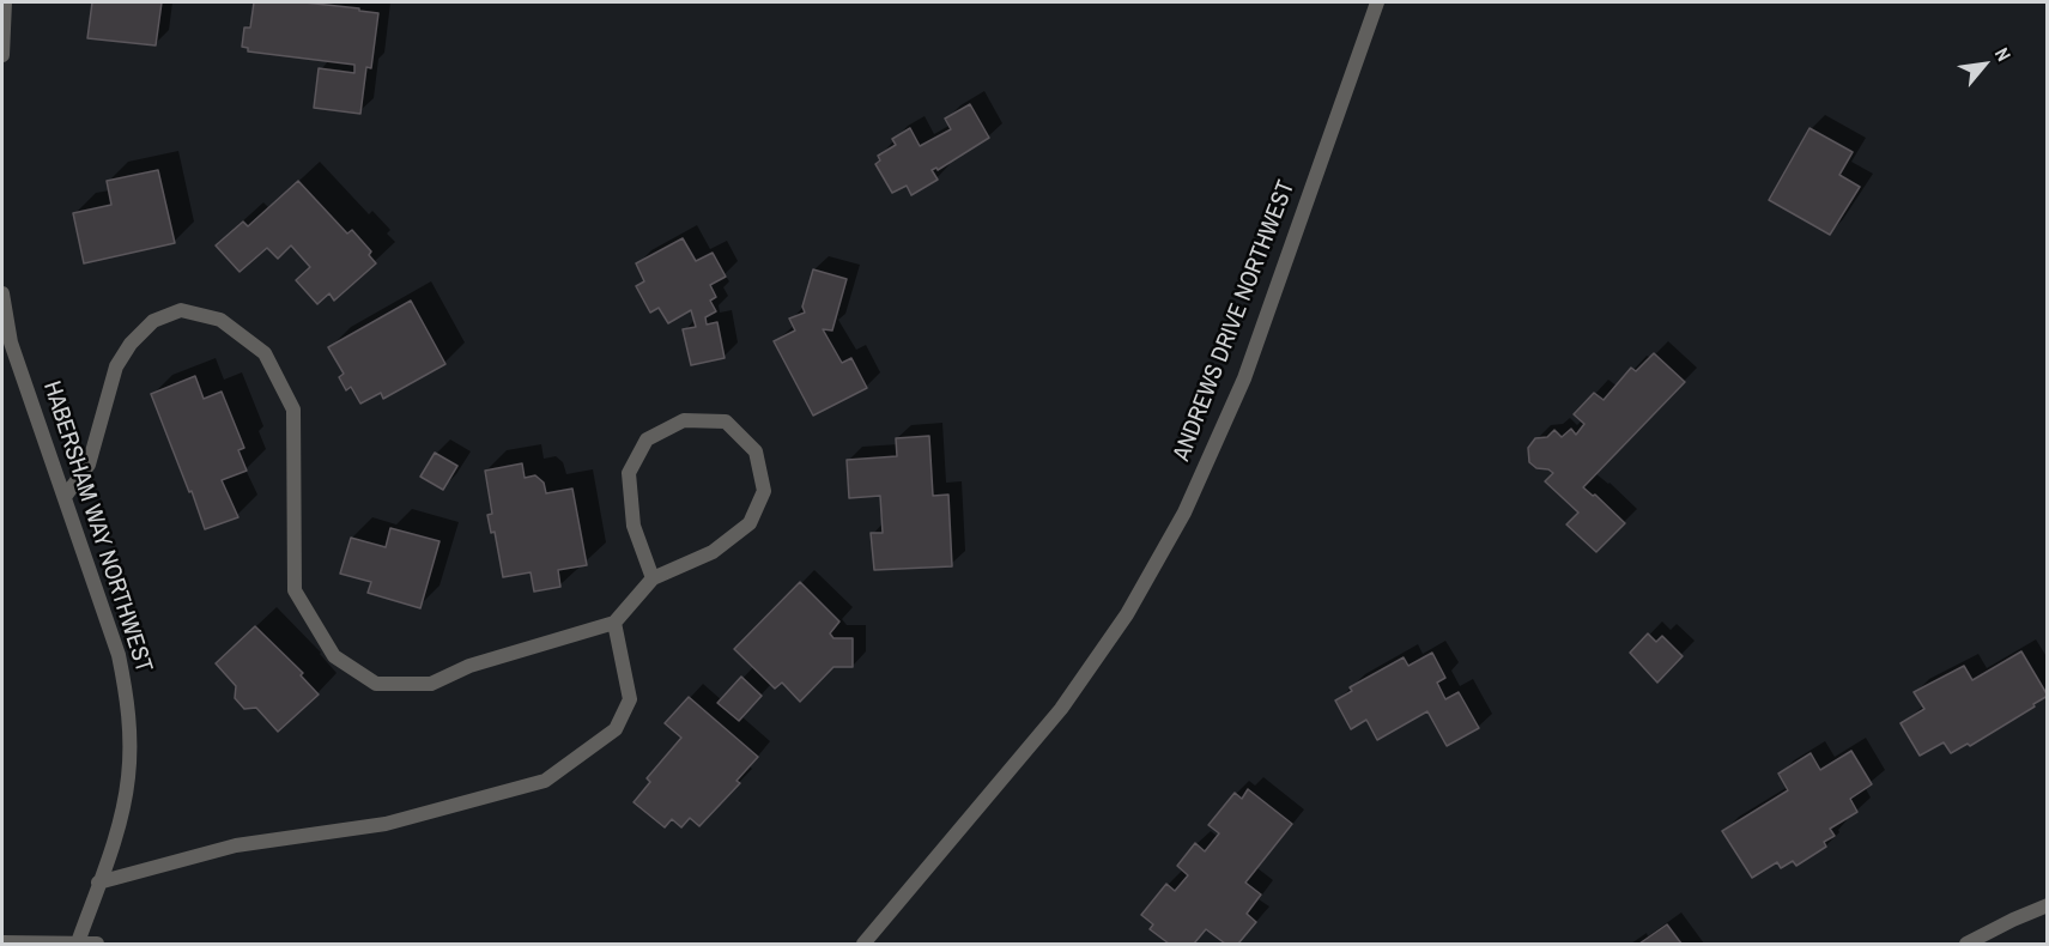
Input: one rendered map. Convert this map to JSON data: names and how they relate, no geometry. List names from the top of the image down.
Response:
{
  "streets": {
    "street": ["ANDREWS DRIVE NORTHWEST", "HABERSHAM WAY NORTHWEST"]
  },
  "north": "top right"
}
